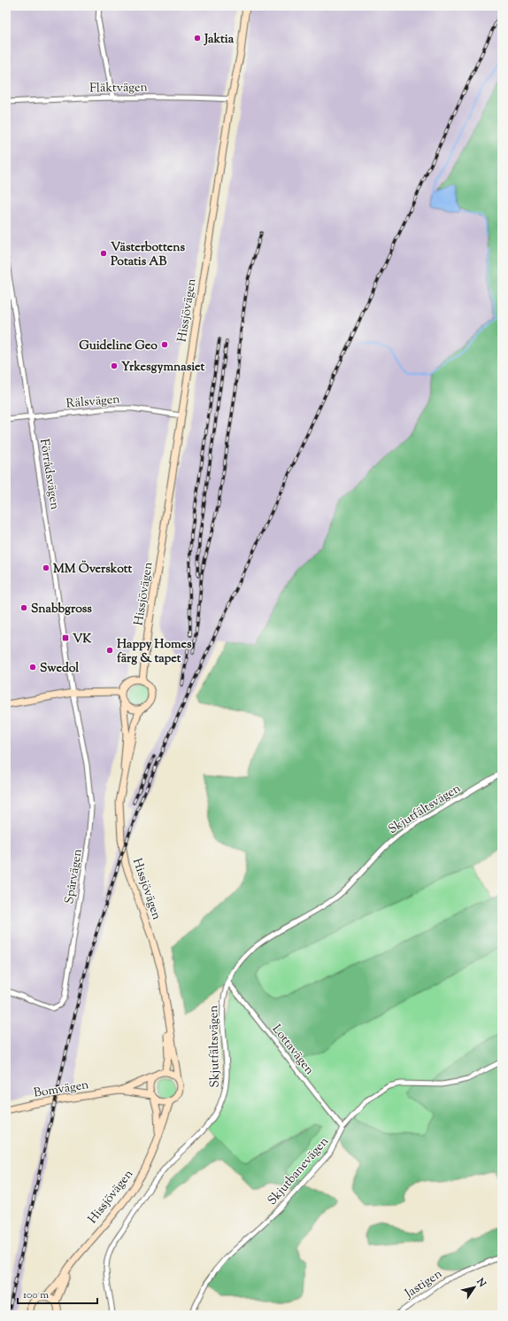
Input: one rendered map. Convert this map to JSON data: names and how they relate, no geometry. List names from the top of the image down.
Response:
{
  "streets": {
    "main road": ["Hissjövägen", "Bomvägen"],
    "street": [
      "Fläktvägen",
      "Rälsvägen",
      "Förrådsvägen",
      "Skjutfältsvägen",
      "Spårvägen",
      "Lottavägen",
      "Skjutbanevägen",
      "Jastigen"
    ]
  },
  "crossings": [
    ["Fläktvägen", "Hissjövägen"],
    ["Hissjövägen", "Rälsvägen"],
    ["Hissjövägen", "Bomvägen"],
    ["Rälsvägen", "Förrådsvägen"],
    ["Förrådsvägen", "Spårvägen"],
    ["Skjutfältsvägen", "Lottavägen"],
    ["Lottavägen", "Skjutbanevägen"]
  ],
  "places": {
    "other": [
      "Jaktia",
      "Västerbottens Potatis AB",
      "Guideline Geo",
      "Yrkesgymnasiet",
      "MM Överskott",
      "Snabbgross",
      "Happy Homes färg & tapet",
      "Swedol"
    ],
    "transit": ["VK"]
  },
  "scale_bar": "100 m",
  "north": "top right"
}
